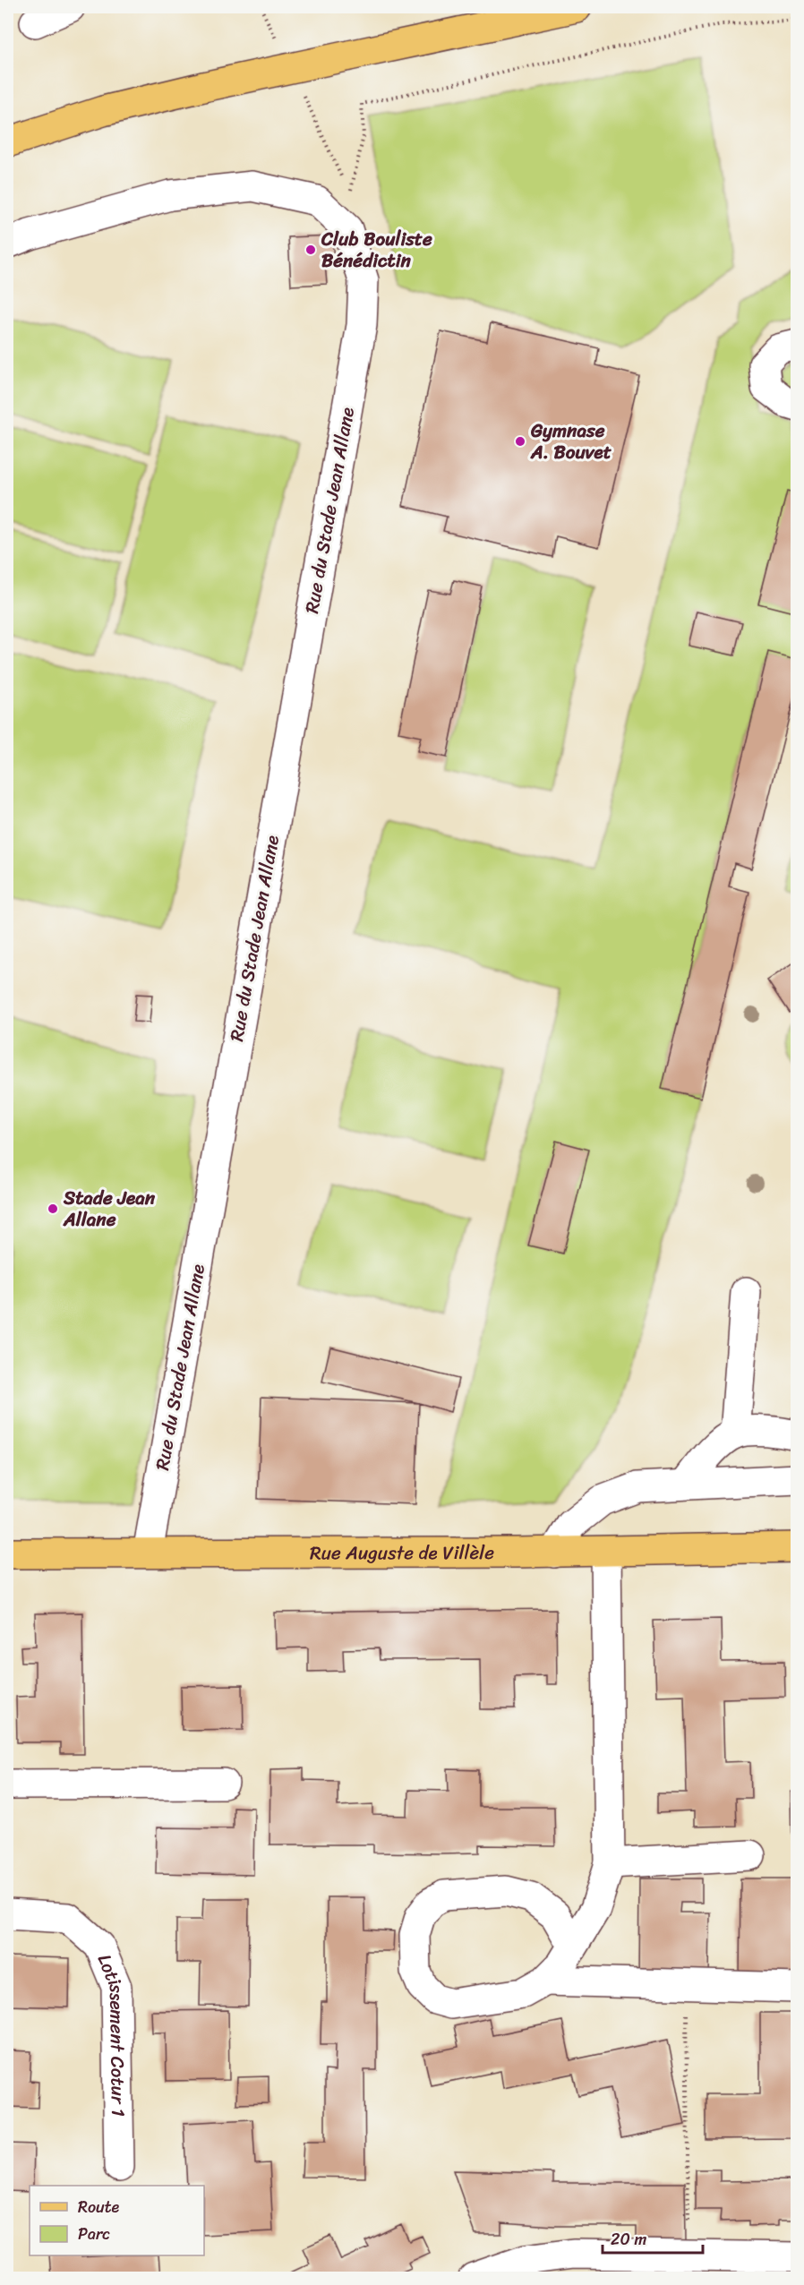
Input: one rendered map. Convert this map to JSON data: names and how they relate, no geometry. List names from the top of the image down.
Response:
{
  "streets": {
    "main road": ["Rue Auguste de Villèle"],
    "street": ["Rue du Stade Jean Allane", "Lotissement Cotur 1"]
  },
  "crossings": [
    ["Rue du Stade Jean Allane", "Rue Auguste de Villèle"]
  ],
  "places": ["Club Bouliste Bénédictin", "Gymnase A. Bouvet", "Stade Jean Allane"],
  "legend": ["Route", "Parc"],
  "scale_bar": "20 m"
}
